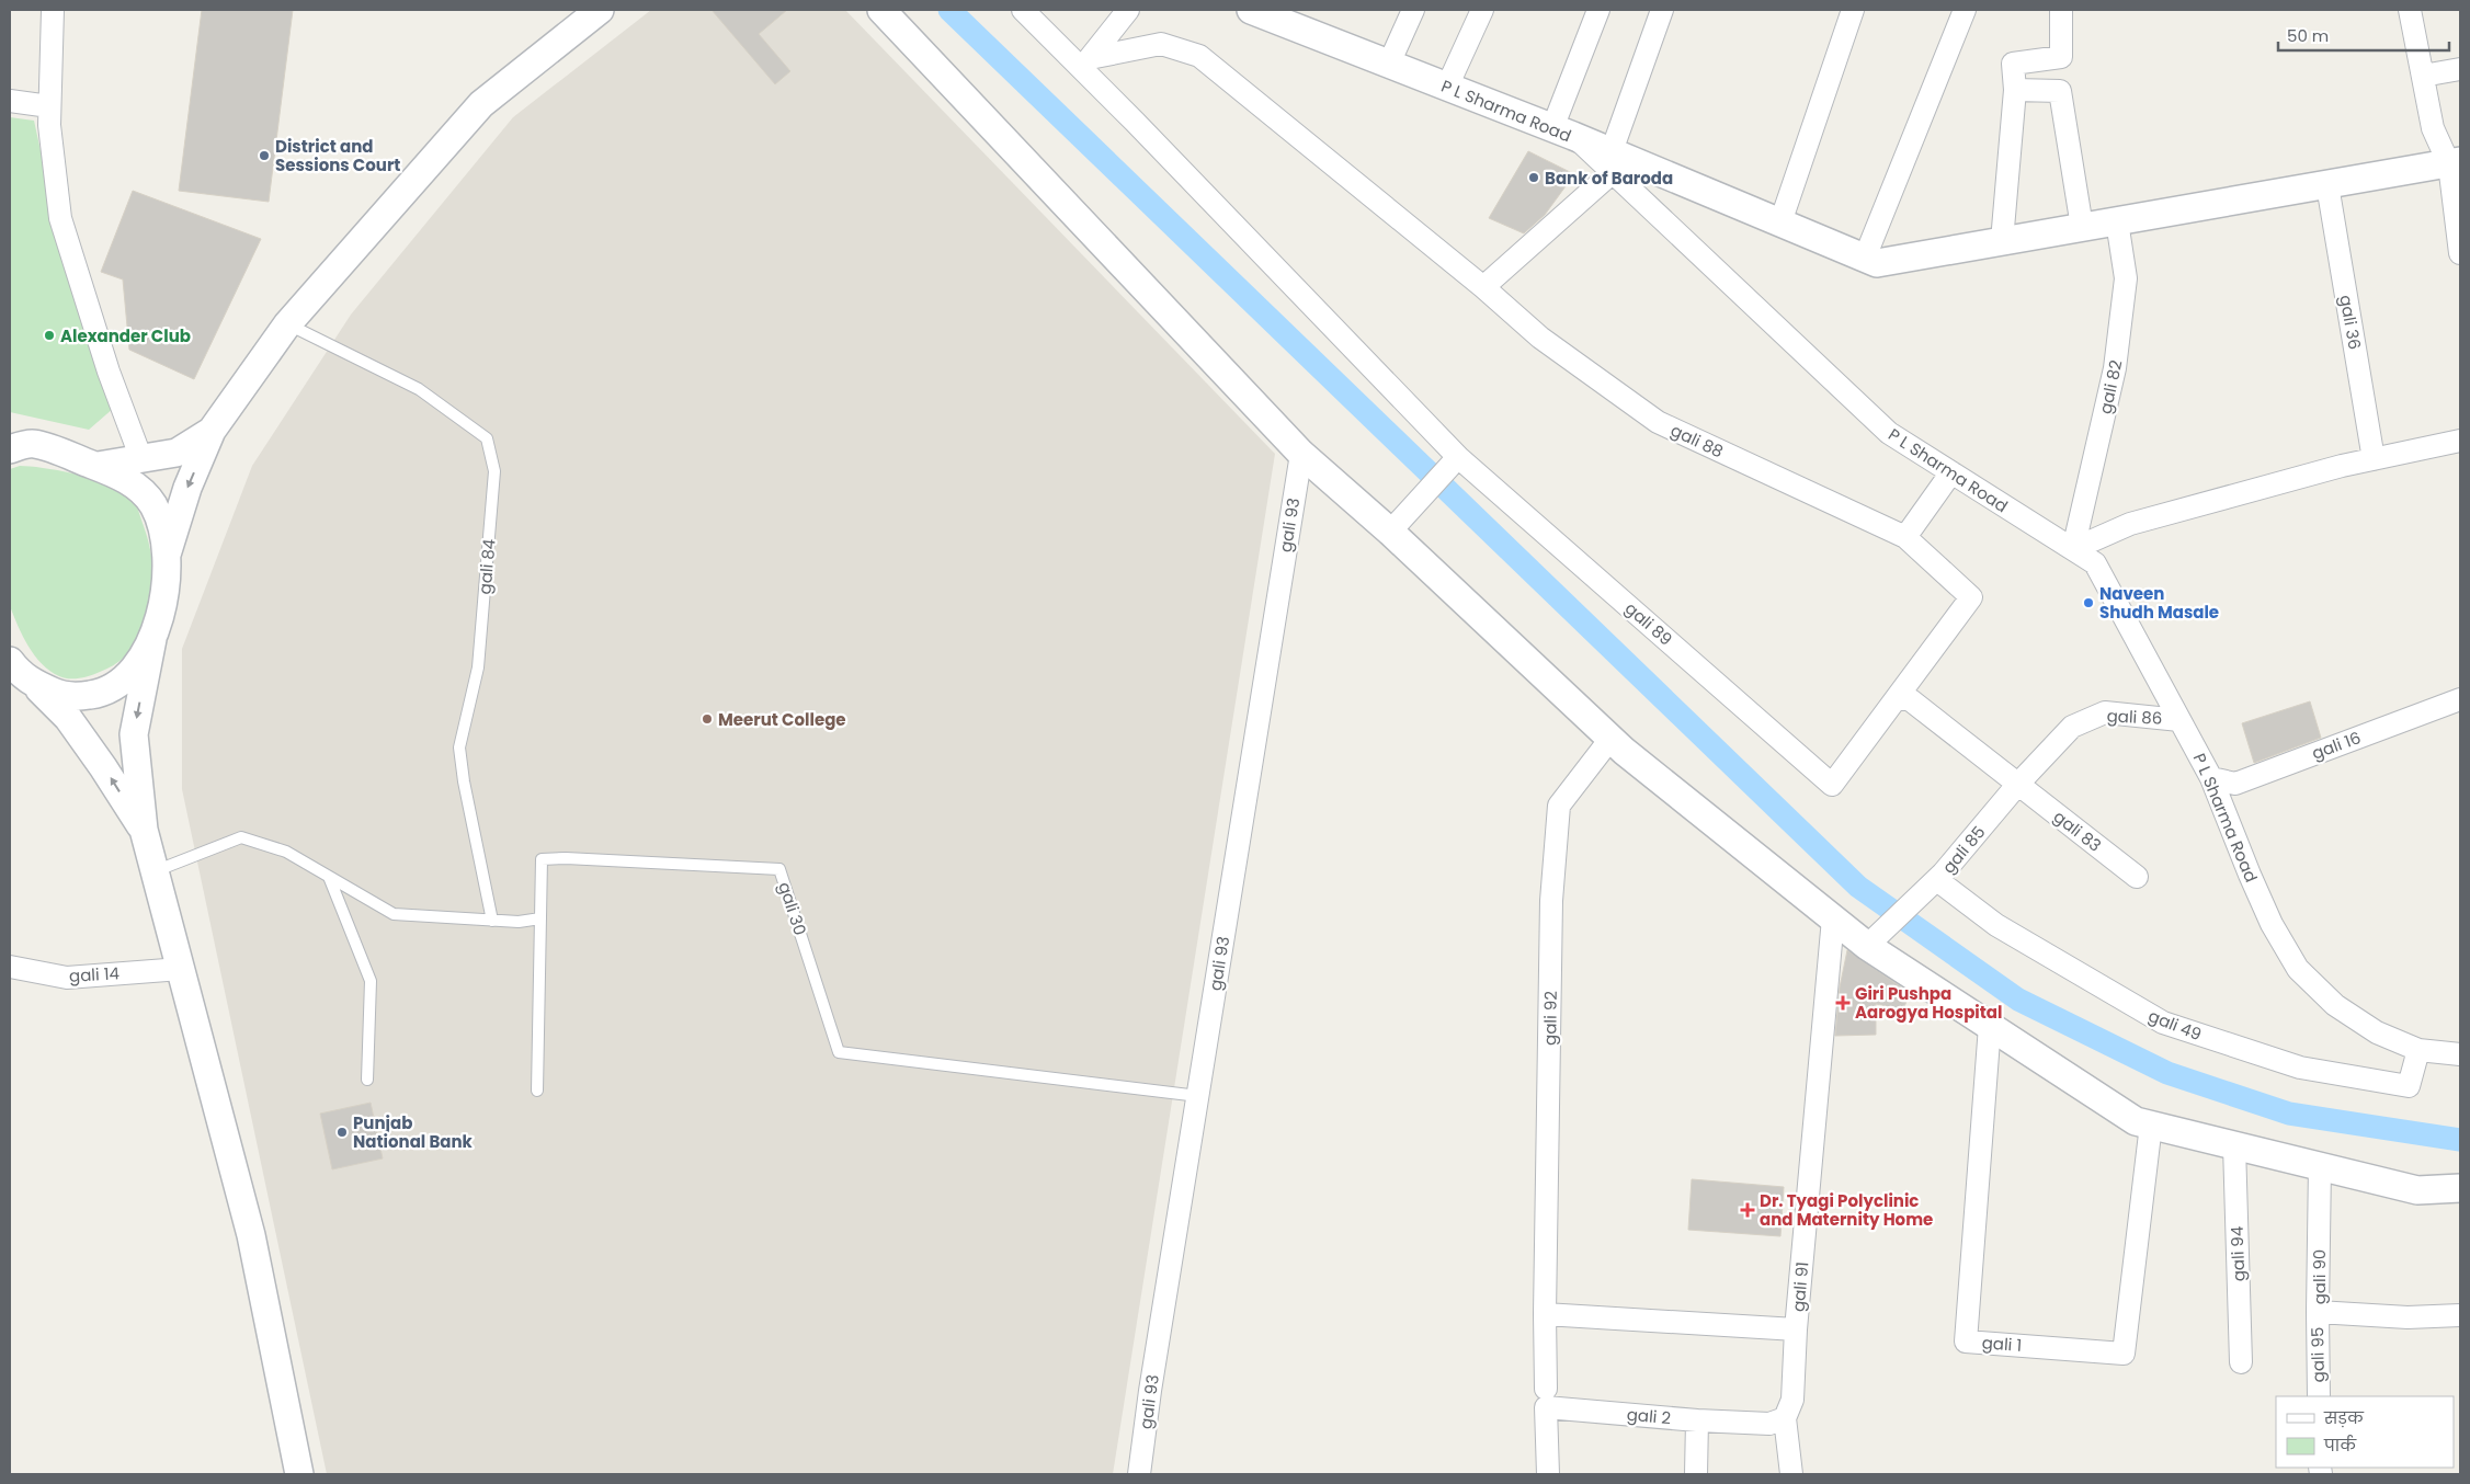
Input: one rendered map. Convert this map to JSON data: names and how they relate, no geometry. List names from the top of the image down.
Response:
{
  "streets": {
    "street": [
      "P L Sharma Road",
      "gali 36",
      "gali 82",
      "gali 88",
      "gali 93",
      "gali 89",
      "gali 86",
      "gali 16",
      "gali 83",
      "gali 85",
      "gali 14",
      "gali 92",
      "gali 49",
      "gali 94",
      "gali 90",
      "gali 91",
      "gali 1",
      "gali 95",
      "gali 2"
    ],
    "lane": ["gali 84", "gali 30"]
  },
  "crossings": [
    ["P L Sharma Road", "gali 36"],
    ["P L Sharma Road", "gali 82"],
    ["P L Sharma Road", "gali 86"],
    ["P L Sharma Road", "gali 16"],
    ["P L Sharma Road", "gali 49"],
    ["gali 88", "gali 89"],
    ["gali 88", "gali 83"],
    ["gali 93", "gali 30"],
    ["gali 89", "gali 83"],
    ["gali 86", "gali 83"],
    ["gali 86", "gali 85"],
    ["gali 83", "gali 85"],
    ["gali 85", "gali 49"],
    ["gali 92", "gali 91"],
    ["gali 90", "gali 95"]
  ],
  "places": {
    "other": [
      "District and Sessions Court",
      "Bank of Baroda",
      "Alexander Club",
      "Naveen Shudh Masale",
      "Meerut College",
      "Punjab National Bank"
    ],
    "health": ["Giri Pushpa Aarogya Hospital", "Dr. Tyagi Polyclinic and Maternity Home"]
  },
  "legend": ["सड़क", "पार्क"],
  "scale_bar": "50 m"
}
